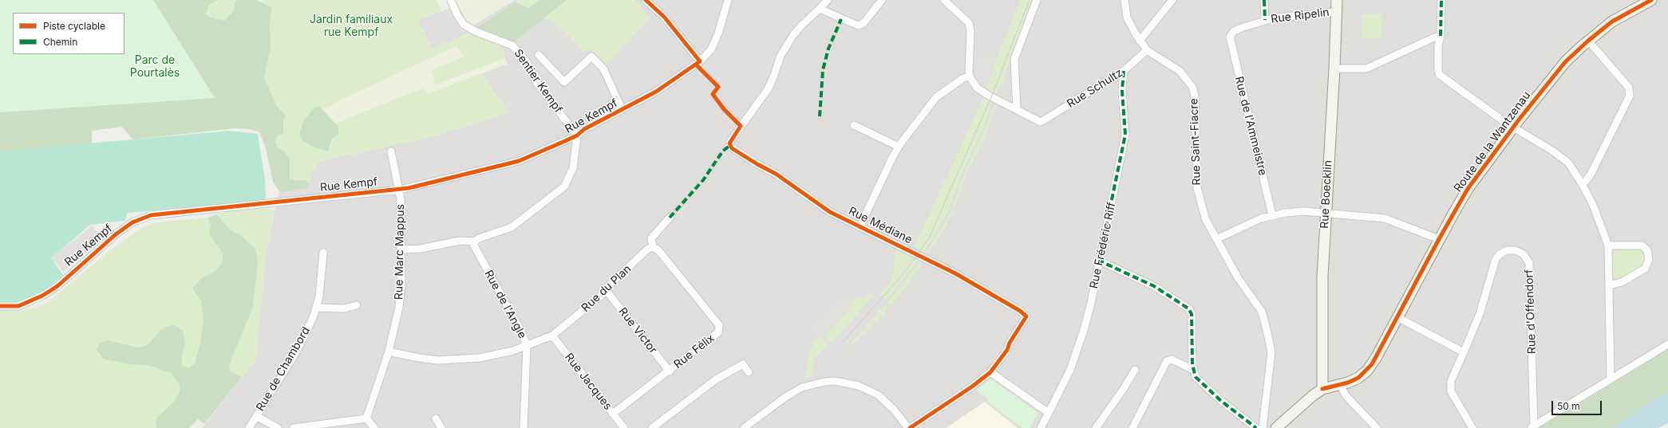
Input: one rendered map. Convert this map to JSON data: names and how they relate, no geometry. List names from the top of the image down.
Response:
{
  "streets": {
    "street": [
      "Rue Ripelin",
      "Sentier Kempf",
      "Rue Schultz",
      "Rue Kempf",
      "Rue de l'Ammeistre",
      "Rue Saint-Fiacre",
      "Route de la Wantzenau",
      "Rue Boecklin",
      "Rue Médiane",
      "Rue Frédéric Riff",
      "Rue Marc Mappus",
      "Rue du Plan",
      "Rue de l'Angle",
      "Rue d'Offendorf",
      "Rue Victor",
      "Rue Félix",
      "Rue de Chambord",
      "Rue Jacques"
    ]
  },
  "crossings": [
    ["Rue Ripelin", "Rue de l'Ammeistre"],
    ["Rue Ripelin", "Rue Boecklin"],
    ["Sentier Kempf", "Rue Kempf"],
    ["Rue Schultz", "Rue Saint-Fiacre"],
    ["Rue Schultz", "Rue Frédéric Riff"],
    ["Rue Kempf", "Rue Marc Mappus"],
    ["Route de la Wantzenau", "Rue Boecklin"],
    ["Rue Marc Mappus", "Rue du Plan"],
    ["Rue du Plan", "Rue de l'Angle"],
    ["Rue du Plan", "Rue Victor"],
    ["Rue du Plan", "Rue Félix"],
    ["Rue du Plan", "Rue Jacques"],
    ["Rue Victor", "Rue Félix"],
    ["Rue Félix", "Rue Jacques"]
  ],
  "parks": ["Jardin familiaux rue Kempf", "Parc de Pourtalès"],
  "legend": ["Piste cyclable", "Chemin"],
  "scale_bar": "50 m"
}
